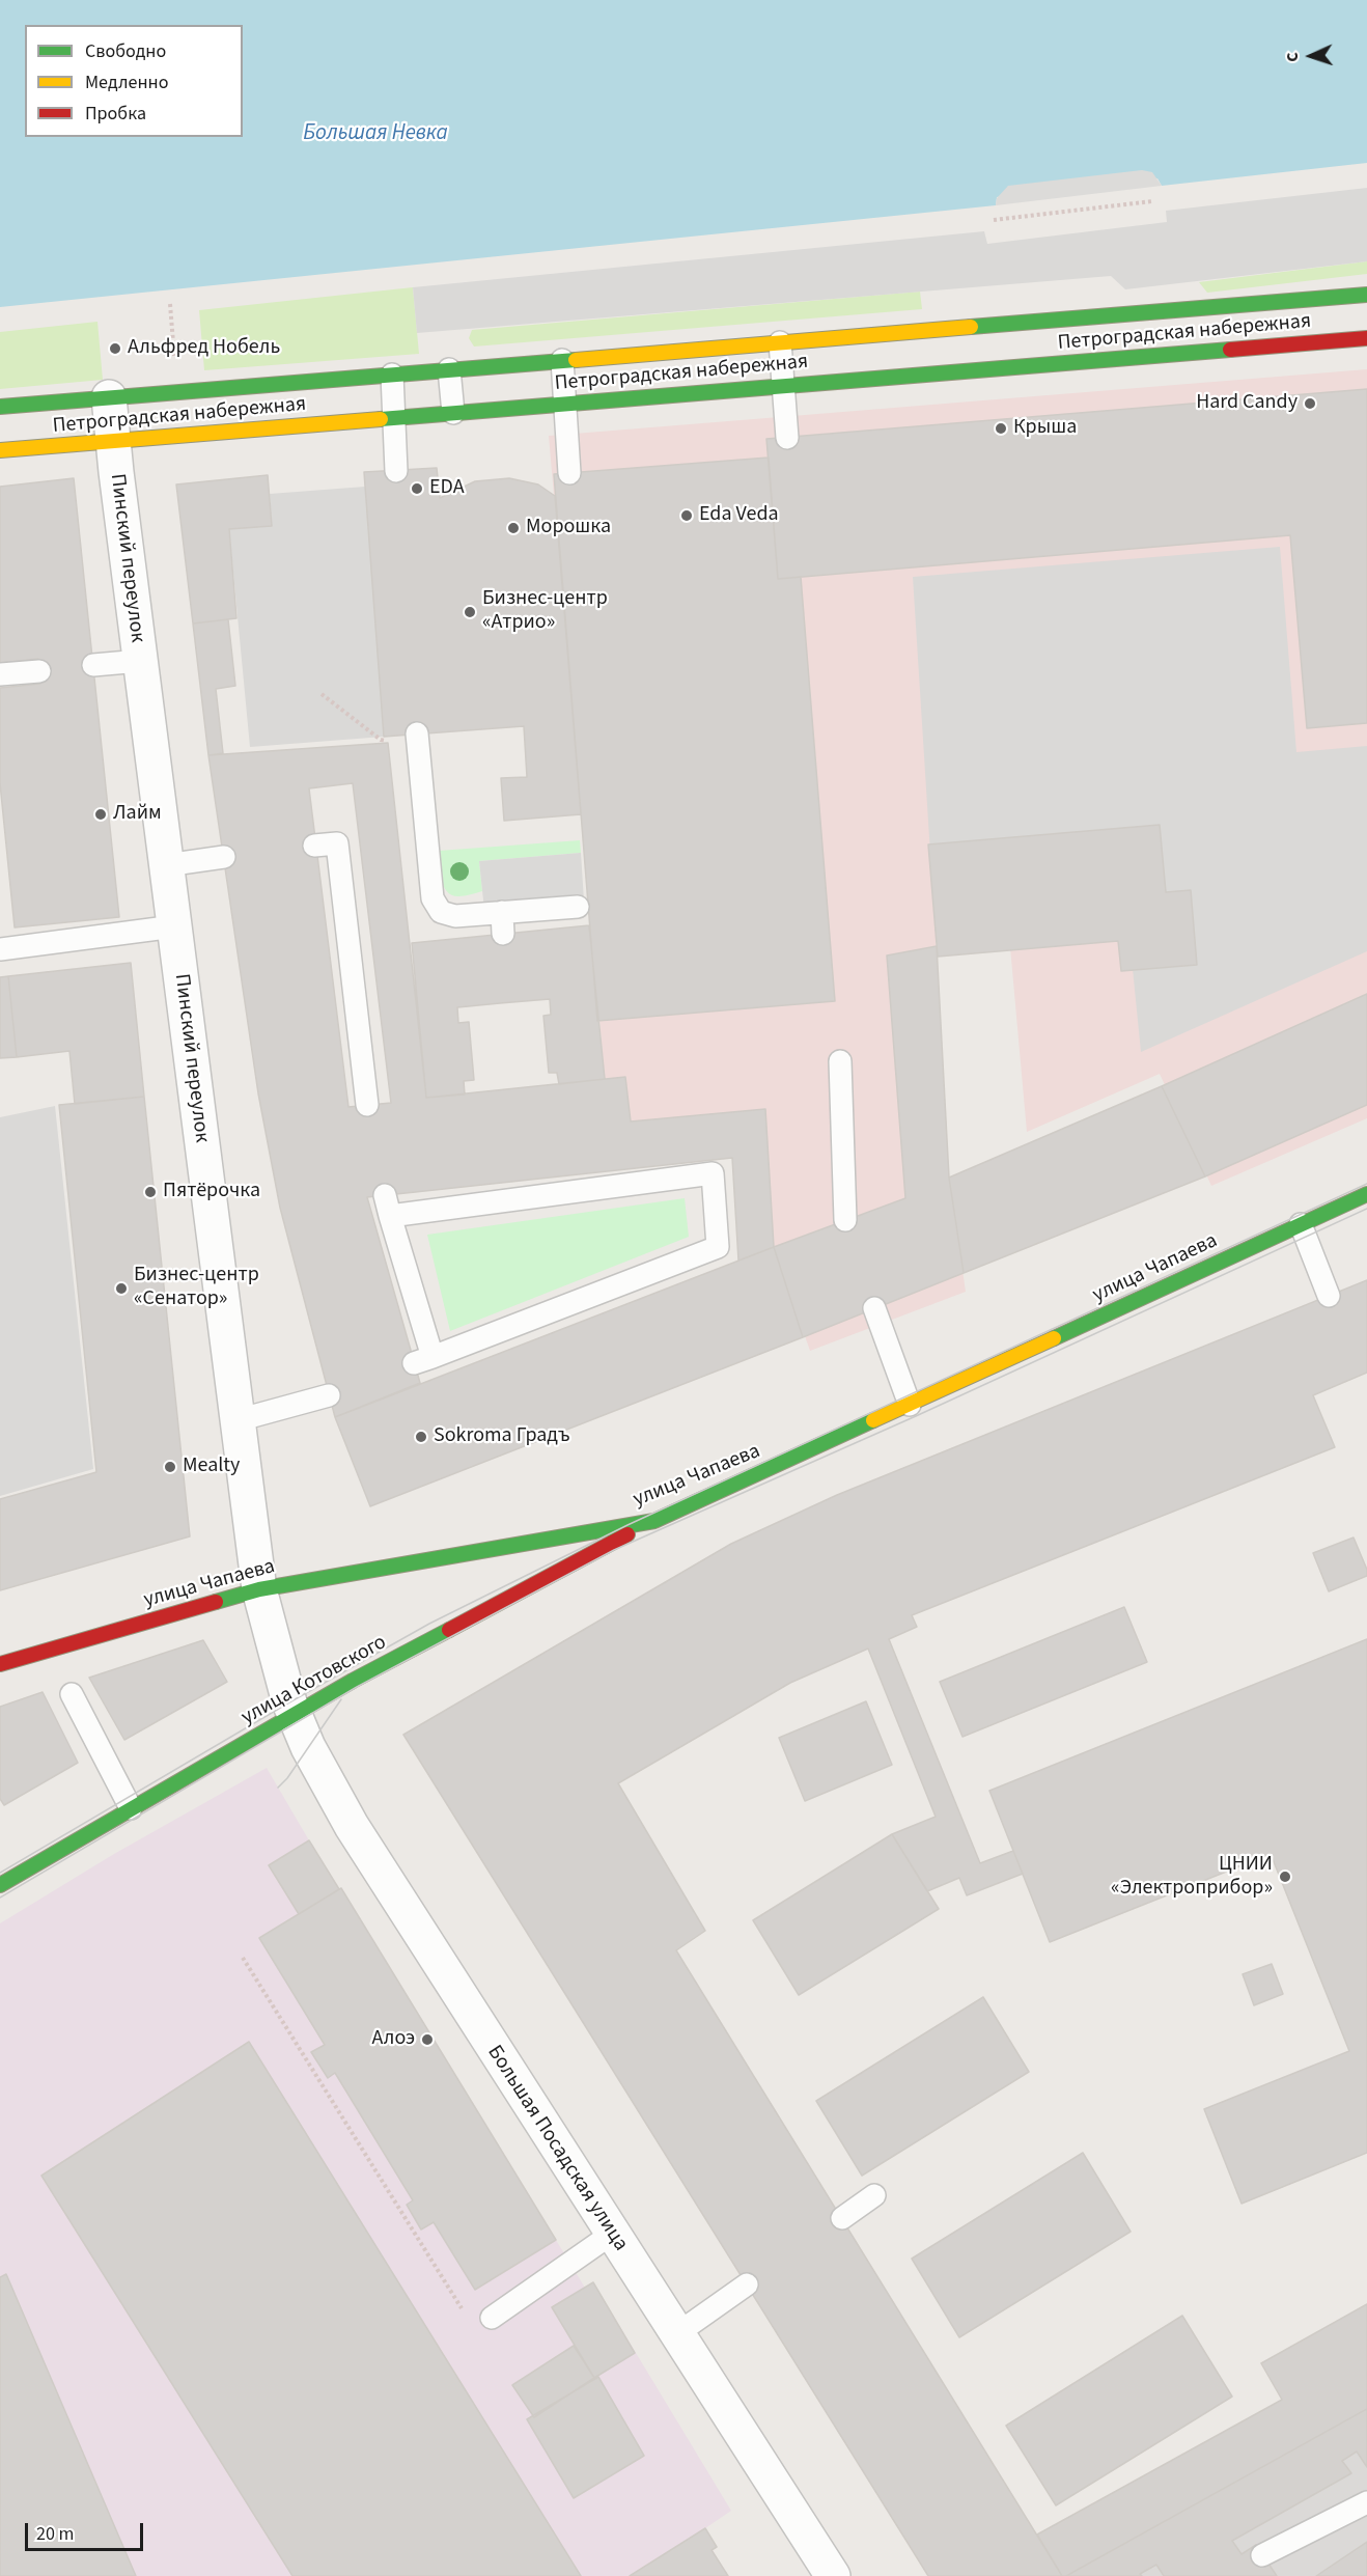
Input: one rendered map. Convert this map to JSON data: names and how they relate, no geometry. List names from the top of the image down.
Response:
{
  "streets": {
    "street": [
      "Петроградская набережная",
      "Пинский переулок",
      "улица Чапаева",
      "улица Котовского",
      "Большая Посадская улица"
    ]
  },
  "crossings": [
    ["Петроградская набережная", "Пинский переулок"],
    ["Пинский переулок", "улица Чапаева"],
    ["Пинский переулок", "улица Котовского"],
    ["Пинский переулок", "Большая Посадская улица"],
    ["улица Чапаева", "улица Котовского"],
    ["улица Котовского", "Большая Посадская улица"]
  ],
  "water": ["Большая Невка"],
  "places": [
    "Альфред Нобель",
    "Hard Candy",
    "Крыша",
    "EDA",
    "Eda Veda",
    "Морошка",
    "Бизнес-центр «Атрио»",
    "Лайм",
    "Пятёрочка",
    "Бизнес-центр «Сенатор»",
    "Sokroma Градъ",
    "Mealty",
    "ЦНИИ «Электроприбор»",
    "Алоэ"
  ],
  "legend": ["Свободно", "Медленно", "Пробка"],
  "scale_bar": "20 m",
  "north": "left"
}
